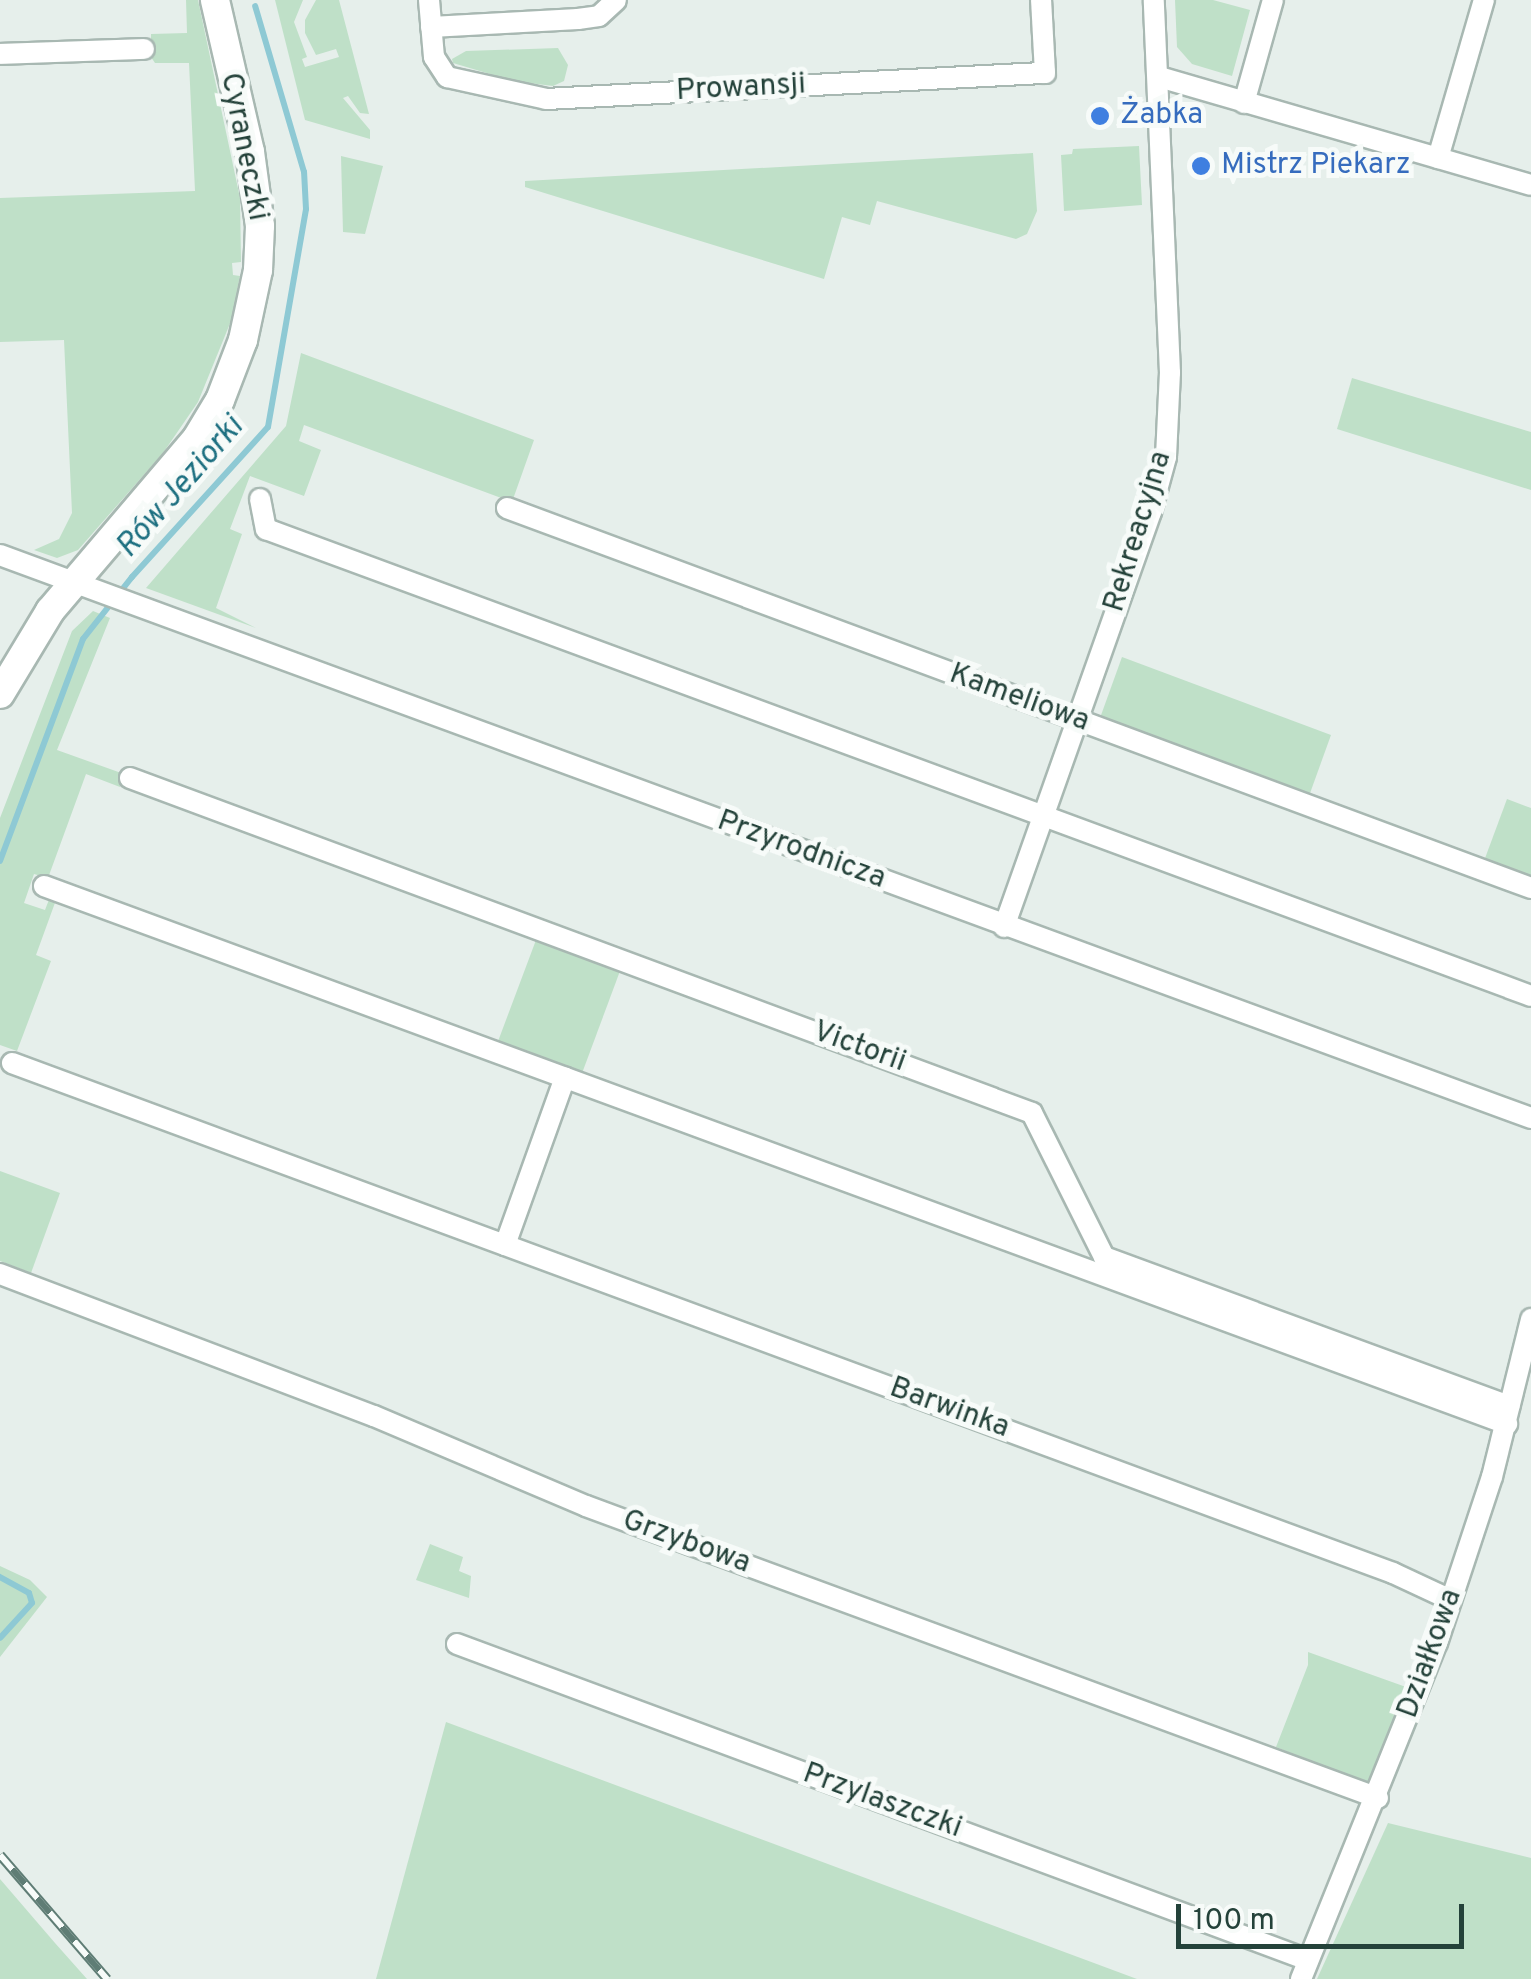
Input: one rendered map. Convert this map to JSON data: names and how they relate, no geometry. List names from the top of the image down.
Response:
{
  "streets": {
    "street": [
      "Prowansji",
      "Cyraneczki",
      "Rekreacyjna",
      "Kameliowa",
      "Przyrodnicza",
      "Victorii",
      "Barwinka",
      "Grzybowa",
      "Działkowa",
      "Przylaszczki"
    ]
  },
  "crossings": [
    ["Cyraneczki", "Przyrodnicza"],
    ["Rekreacyjna", "Kameliowa"],
    ["Rekreacyjna", "Przyrodnicza"],
    ["Victorii", "Działkowa"],
    ["Barwinka", "Działkowa"],
    ["Grzybowa", "Działkowa"],
    ["Działkowa", "Przylaszczki"]
  ],
  "water": ["Rów Jeziorki"],
  "places": ["Żabka", "Mistrz Piekarz"],
  "scale_bar": "100 m"
}
